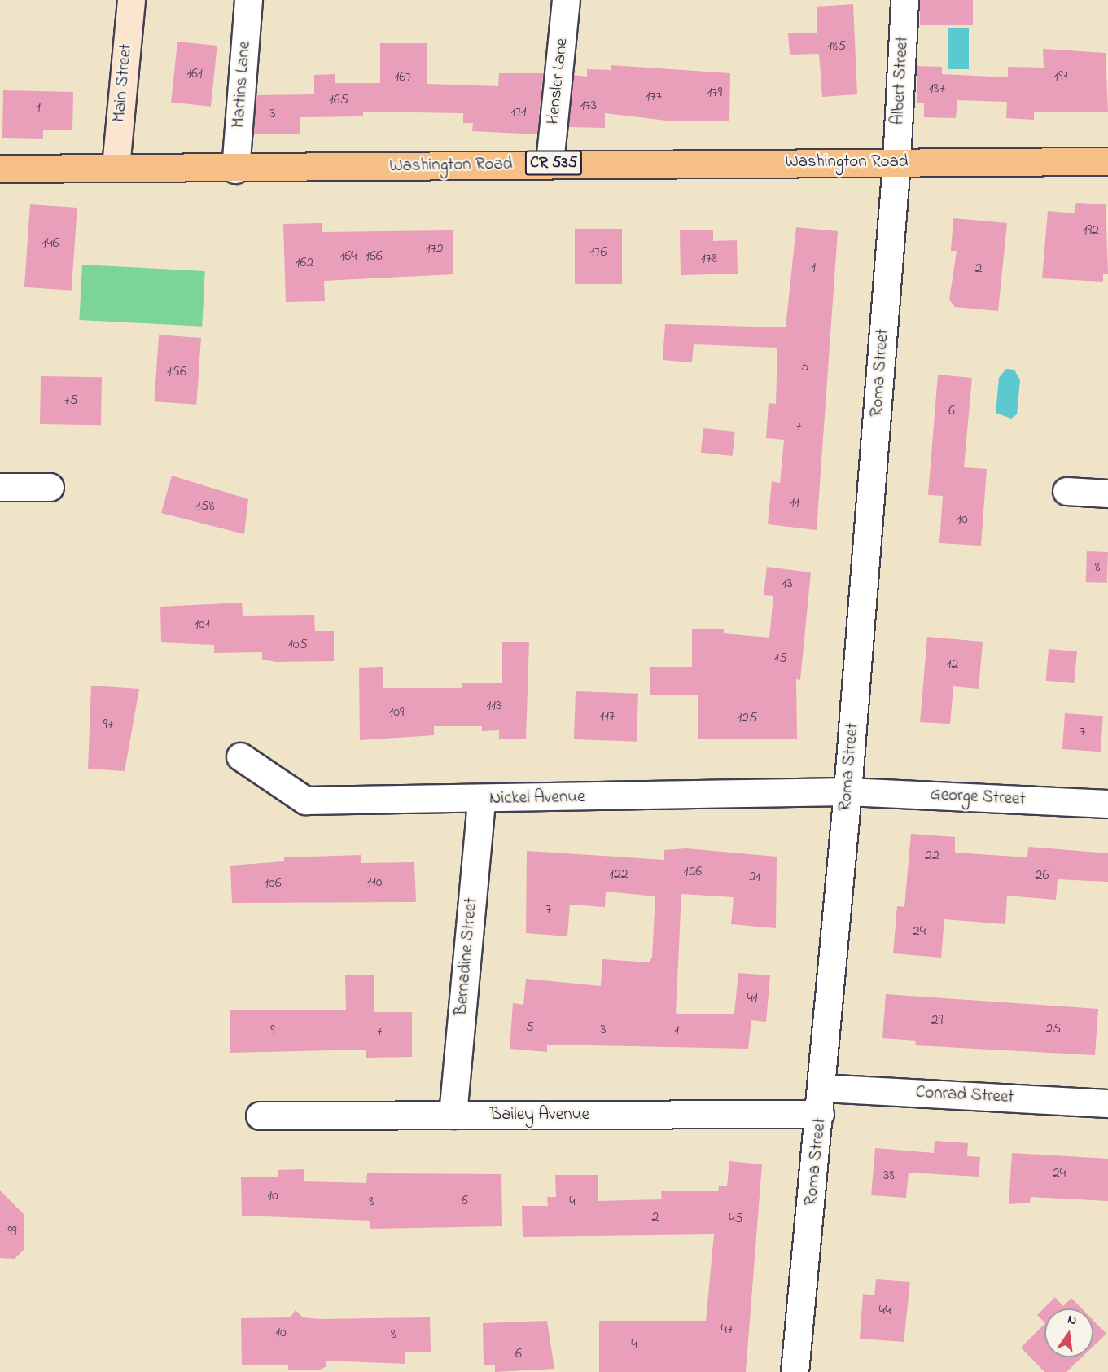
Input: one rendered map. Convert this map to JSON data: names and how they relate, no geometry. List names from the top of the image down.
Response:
{
  "streets": {
    "main road": ["Main Street", "Washington Road", "CR 535"],
    "street": [
      "Albert Street",
      "Hensler Lane",
      "Martins Lane",
      "Roma Street",
      "George Street",
      "Nickel Avenue",
      "Bernadine Street",
      "Conrad Street",
      "Bailey Avenue"
    ]
  },
  "crossings": [
    ["Albert Street", "Washington Road"],
    ["Albert Street", "Roma Street"],
    ["Hensler Lane", "Washington Road"],
    ["Main Street", "Washington Road"],
    ["Martins Lane", "Washington Road"],
    ["Washington Road", "Roma Street"],
    ["Roma Street", "George Street"],
    ["Roma Street", "Nickel Avenue"],
    ["Roma Street", "Conrad Street"],
    ["Roma Street", "Bailey Avenue"],
    ["George Street", "Nickel Avenue"],
    ["Nickel Avenue", "Bernadine Street"],
    ["Bernadine Street", "Bailey Avenue"]
  ],
  "house_numbers": [
    "185",
    "161",
    "191",
    "167",
    "187",
    "179",
    "177",
    "165",
    "173",
    "1",
    "171",
    "3",
    "192",
    "146",
    "172",
    "176",
    "164",
    "166",
    "178",
    "162",
    "1",
    "2",
    "5",
    "156",
    "75",
    "6",
    "7",
    "11",
    "158",
    "10",
    "8",
    "13",
    "101",
    "105",
    "15",
    "12",
    "113",
    "109",
    "117",
    "125",
    "97",
    "7",
    "22",
    "126",
    "122",
    "26",
    "21",
    "110",
    "106",
    "7",
    "24",
    "41",
    "29",
    "5",
    "25",
    "3",
    "9",
    "1",
    "7",
    "24",
    "38",
    "10",
    "6",
    "8",
    "4",
    "2",
    "45",
    "99",
    "44",
    "47",
    "10",
    "8",
    "4",
    "6"
  ],
  "north": "top"
}
